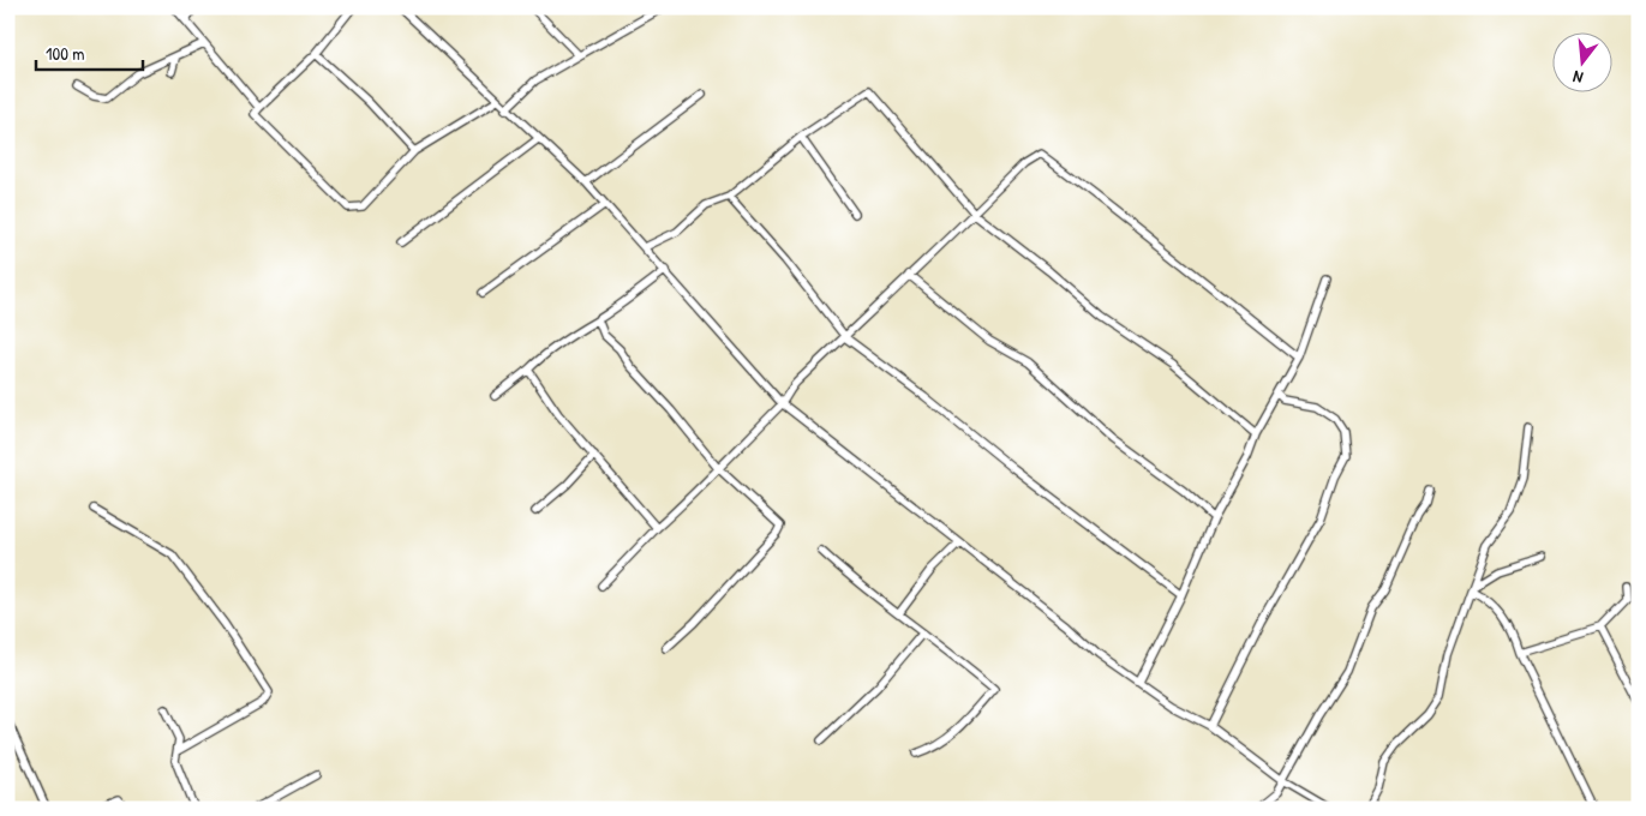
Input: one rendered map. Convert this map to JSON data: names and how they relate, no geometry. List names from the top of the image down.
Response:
{
  "scale_bar": "100 m",
  "north": "bottom"
}
